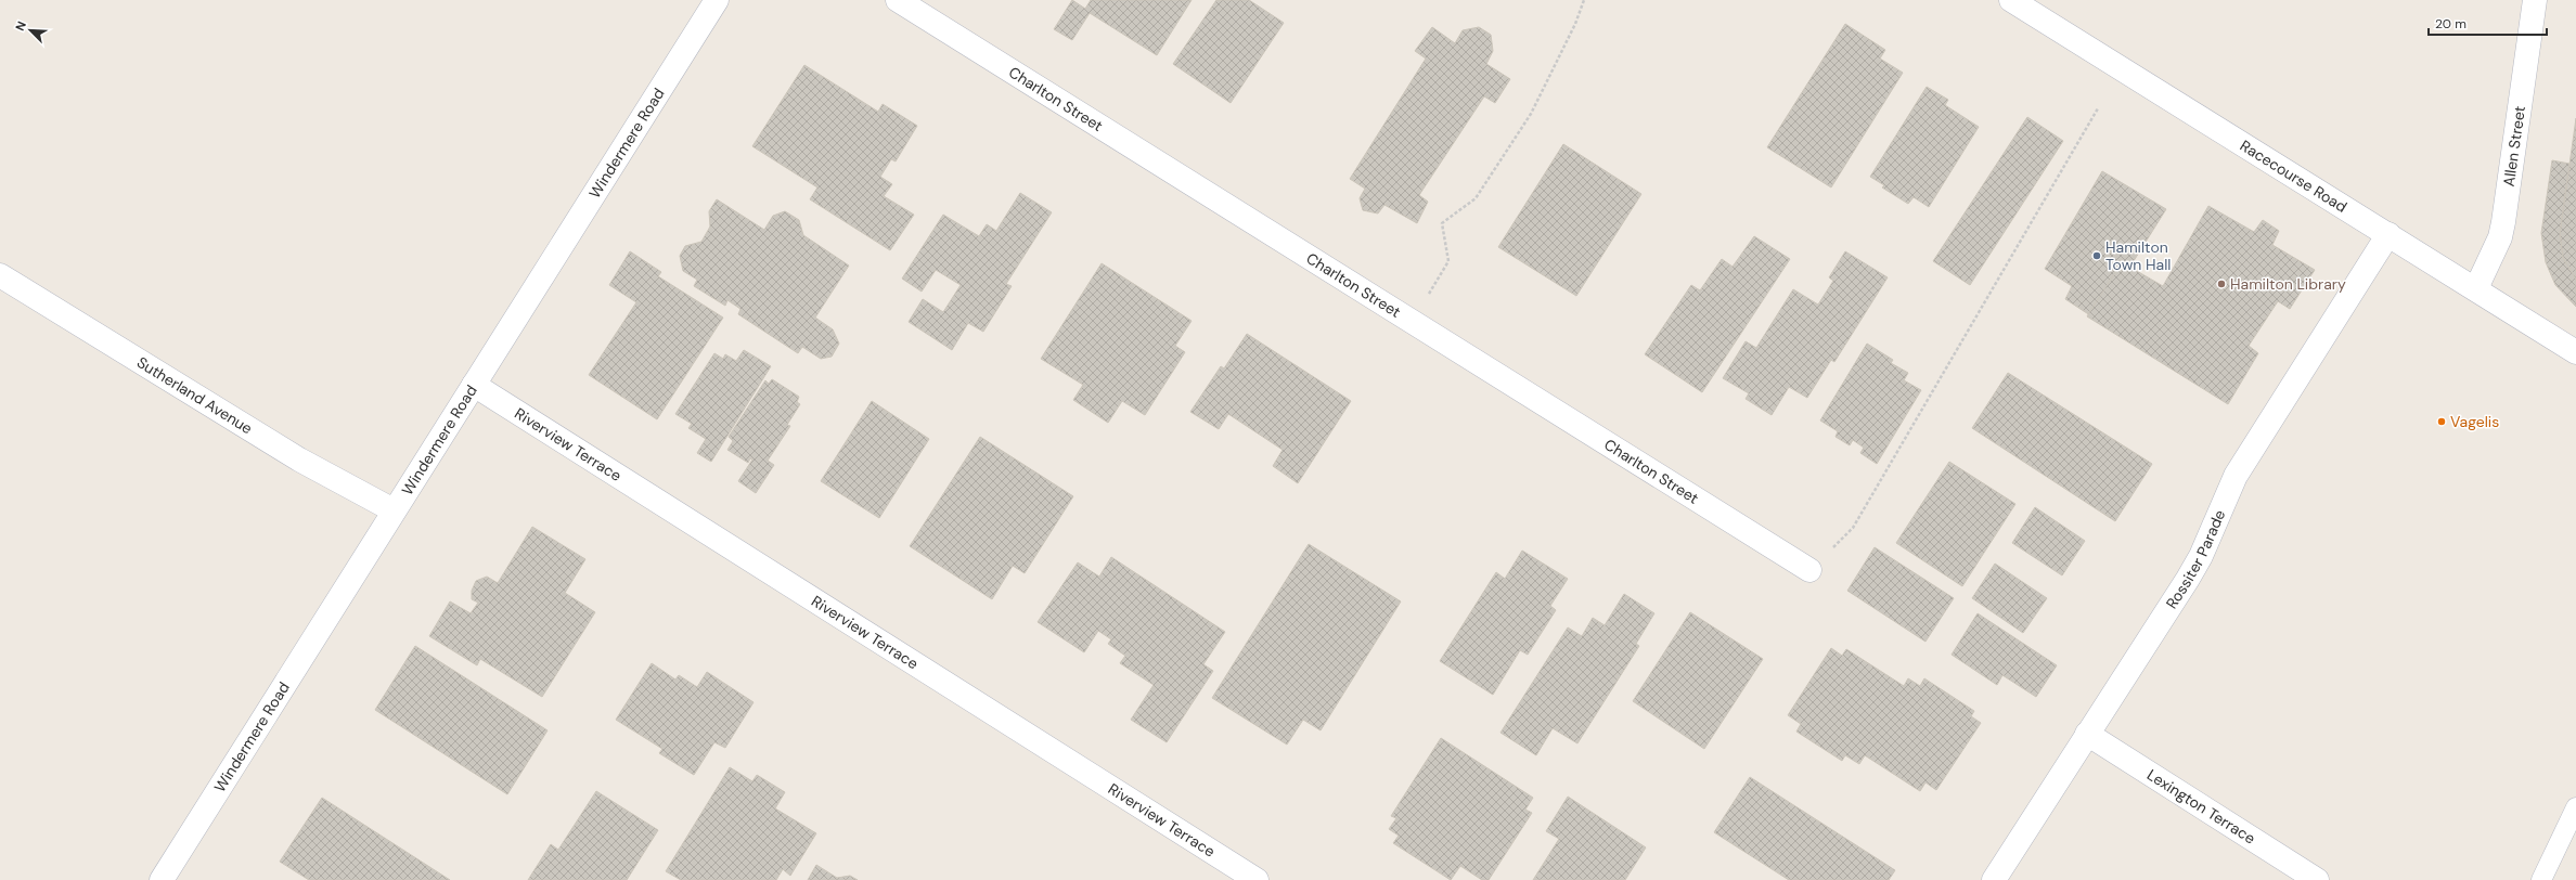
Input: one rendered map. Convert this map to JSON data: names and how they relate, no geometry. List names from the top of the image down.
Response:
{
  "streets": {
    "street": [
      "Charlton Street",
      "Windermere Road",
      "Allen Street",
      "Racecourse Road",
      "Sutherland Avenue",
      "Riverview Terrace",
      "Rossiter Parade",
      "Lexington Terrace"
    ]
  },
  "crossings": [
    ["Windermere Road", "Sutherland Avenue"],
    ["Windermere Road", "Riverview Terrace"],
    ["Allen Street", "Racecourse Road"],
    ["Racecourse Road", "Rossiter Parade"],
    ["Rossiter Parade", "Lexington Terrace"]
  ],
  "places": ["Hamilton Town Hall", "Hamilton Library", "Vagelis"],
  "scale_bar": "20 m",
  "north": "top left"
}
